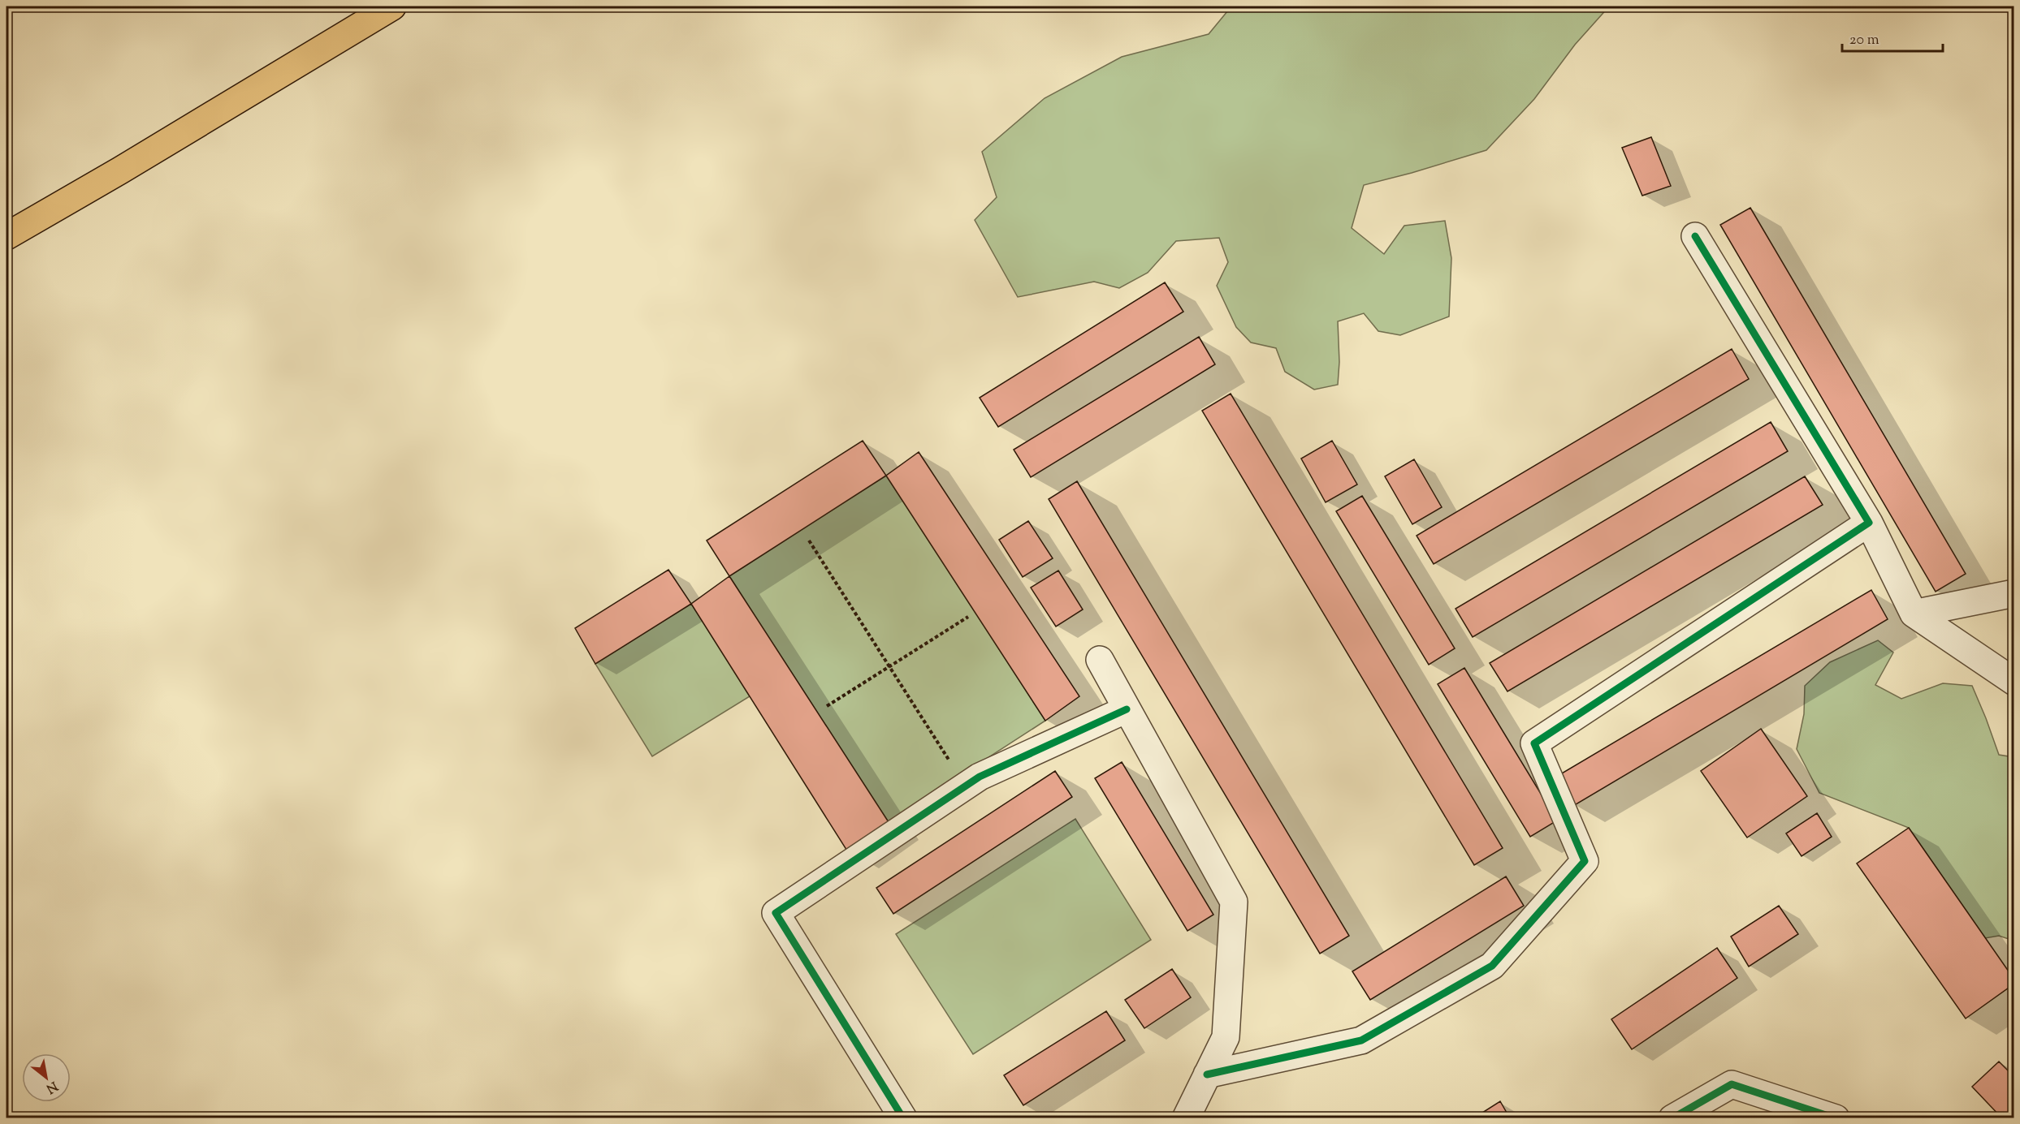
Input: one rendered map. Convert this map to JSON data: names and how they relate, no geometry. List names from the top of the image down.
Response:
{
  "scale_bar": "20 m",
  "north": "bottom right"
}
